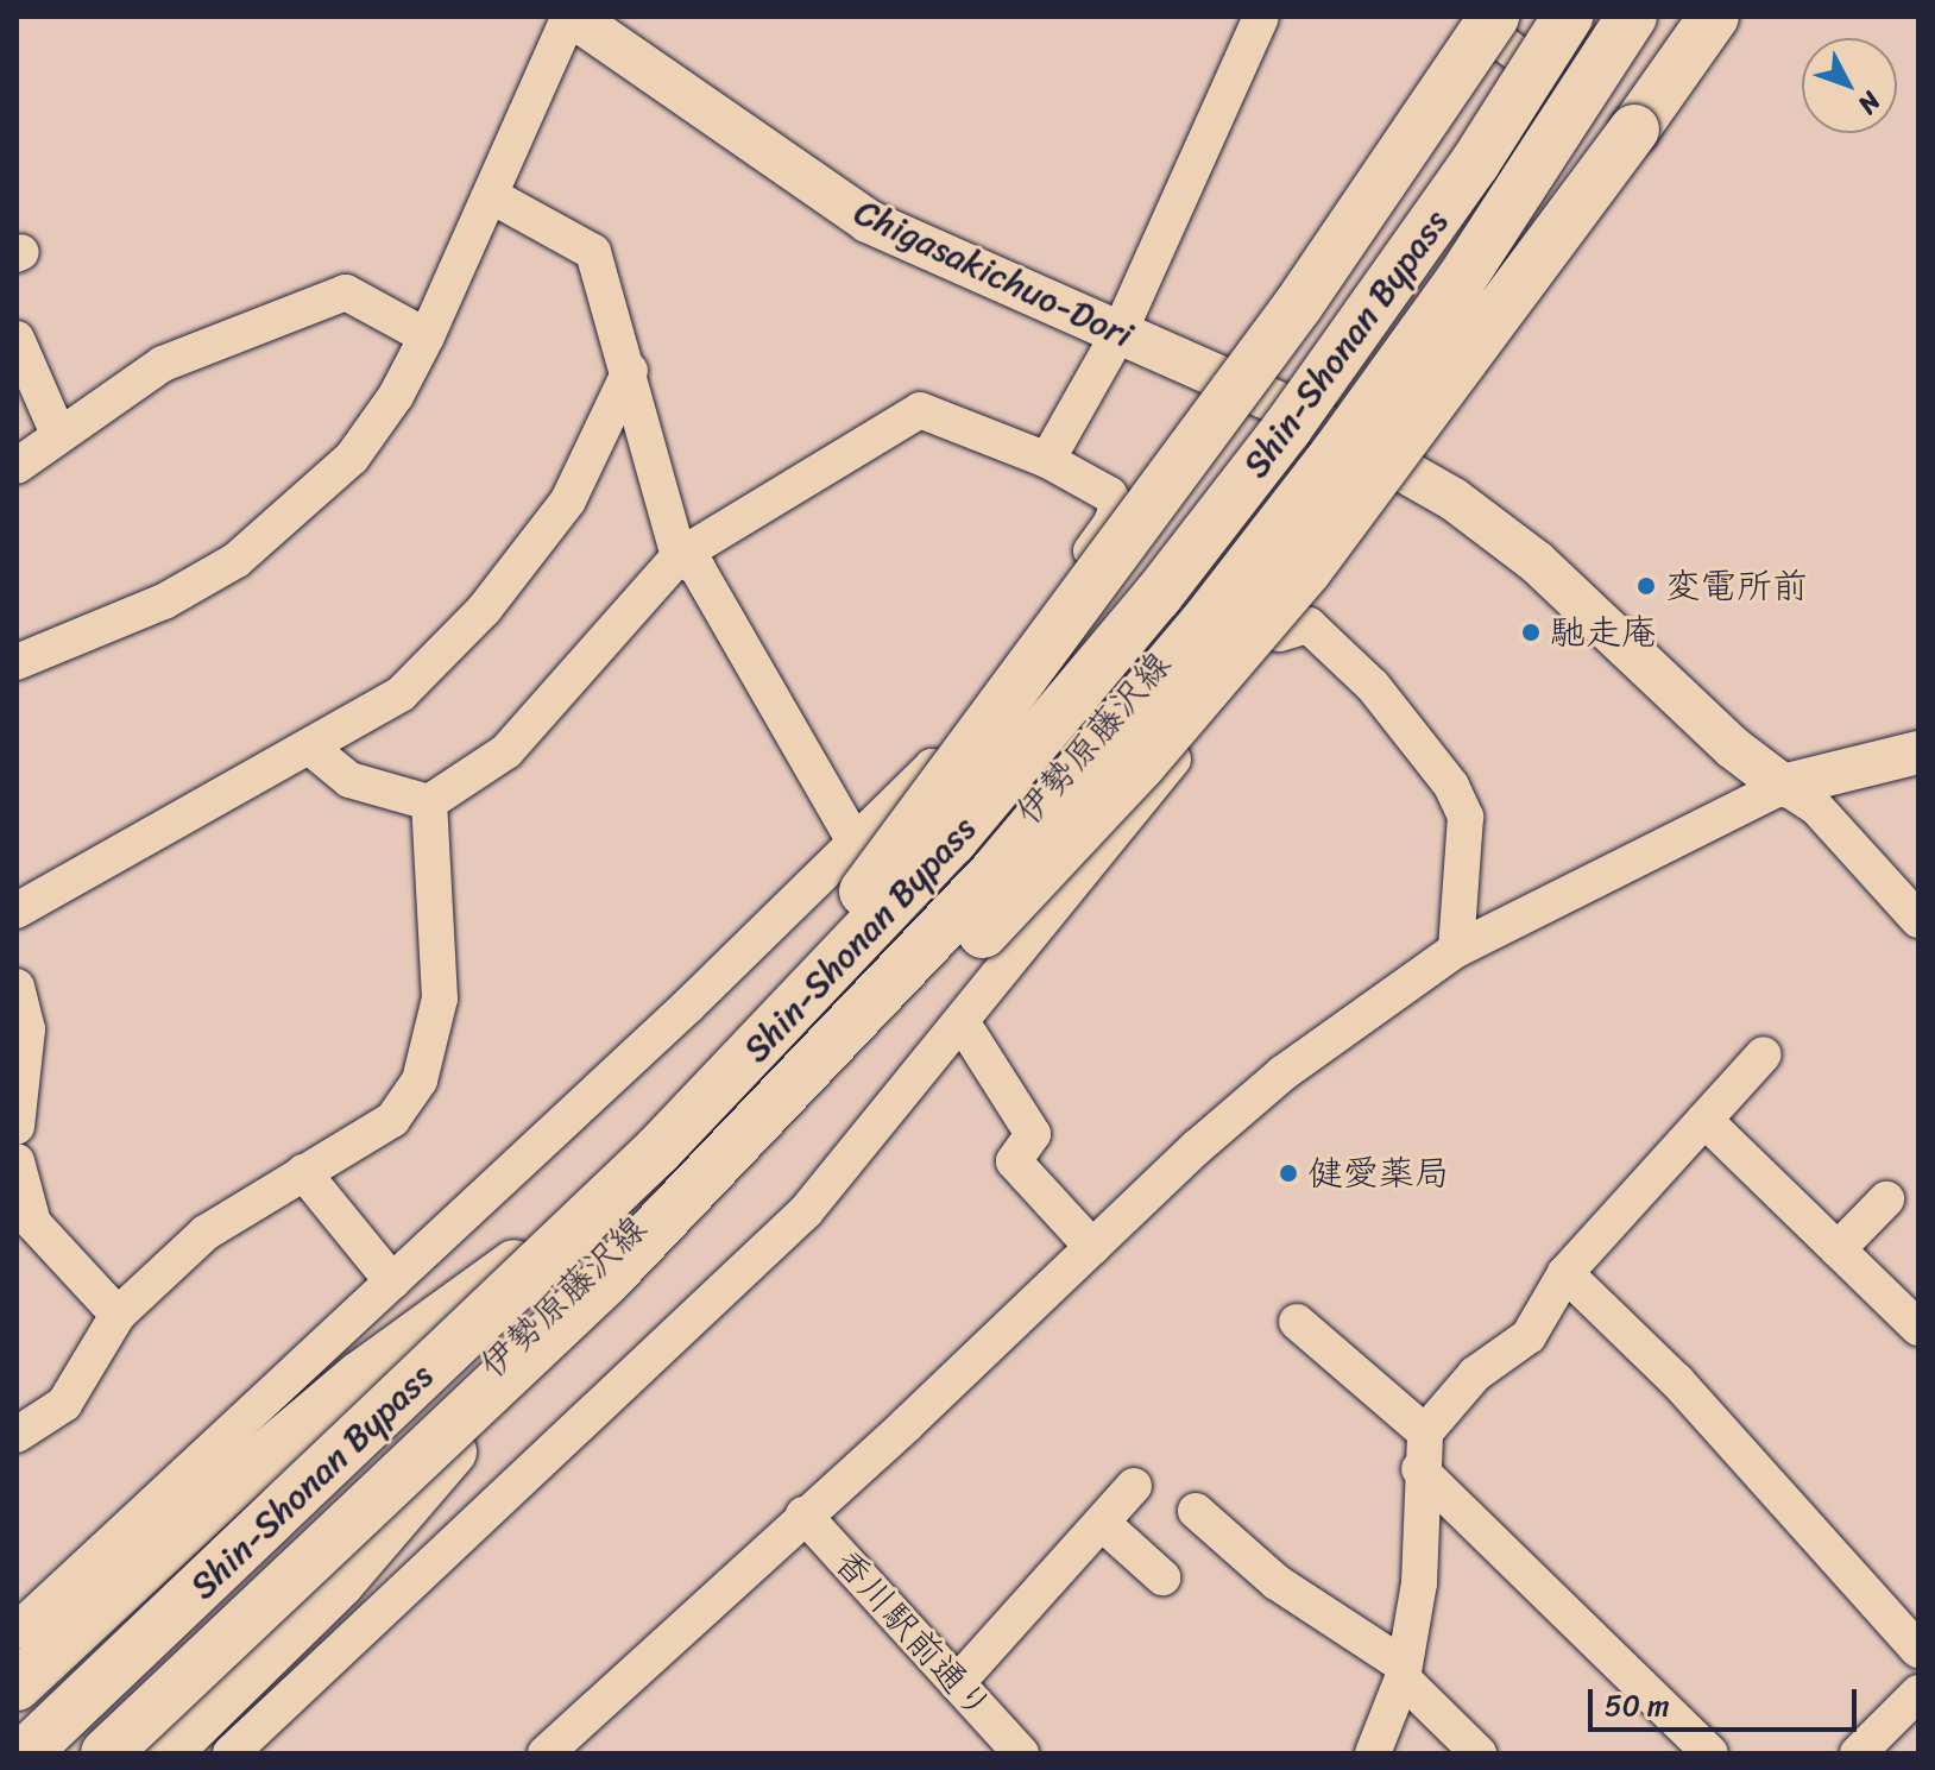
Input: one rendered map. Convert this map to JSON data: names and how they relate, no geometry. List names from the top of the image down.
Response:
{
  "streets": {
    "highway": ["Shin-Shonan Bypass"],
    "main road": ["Chigasakichuo-Dori", "伊勢原藤沢線"],
    "street": ["香川駅前通り"]
  },
  "crossings": [
    ["Chigasakichuo-Dori", "伊勢原藤沢線"],
    ["Shin-Shonan Bypass", "伊勢原藤沢線"]
  ],
  "places": ["変電所前", "馳走庵", "健愛薬局"],
  "scale_bar": "50 m",
  "north": "bottom right"
}
